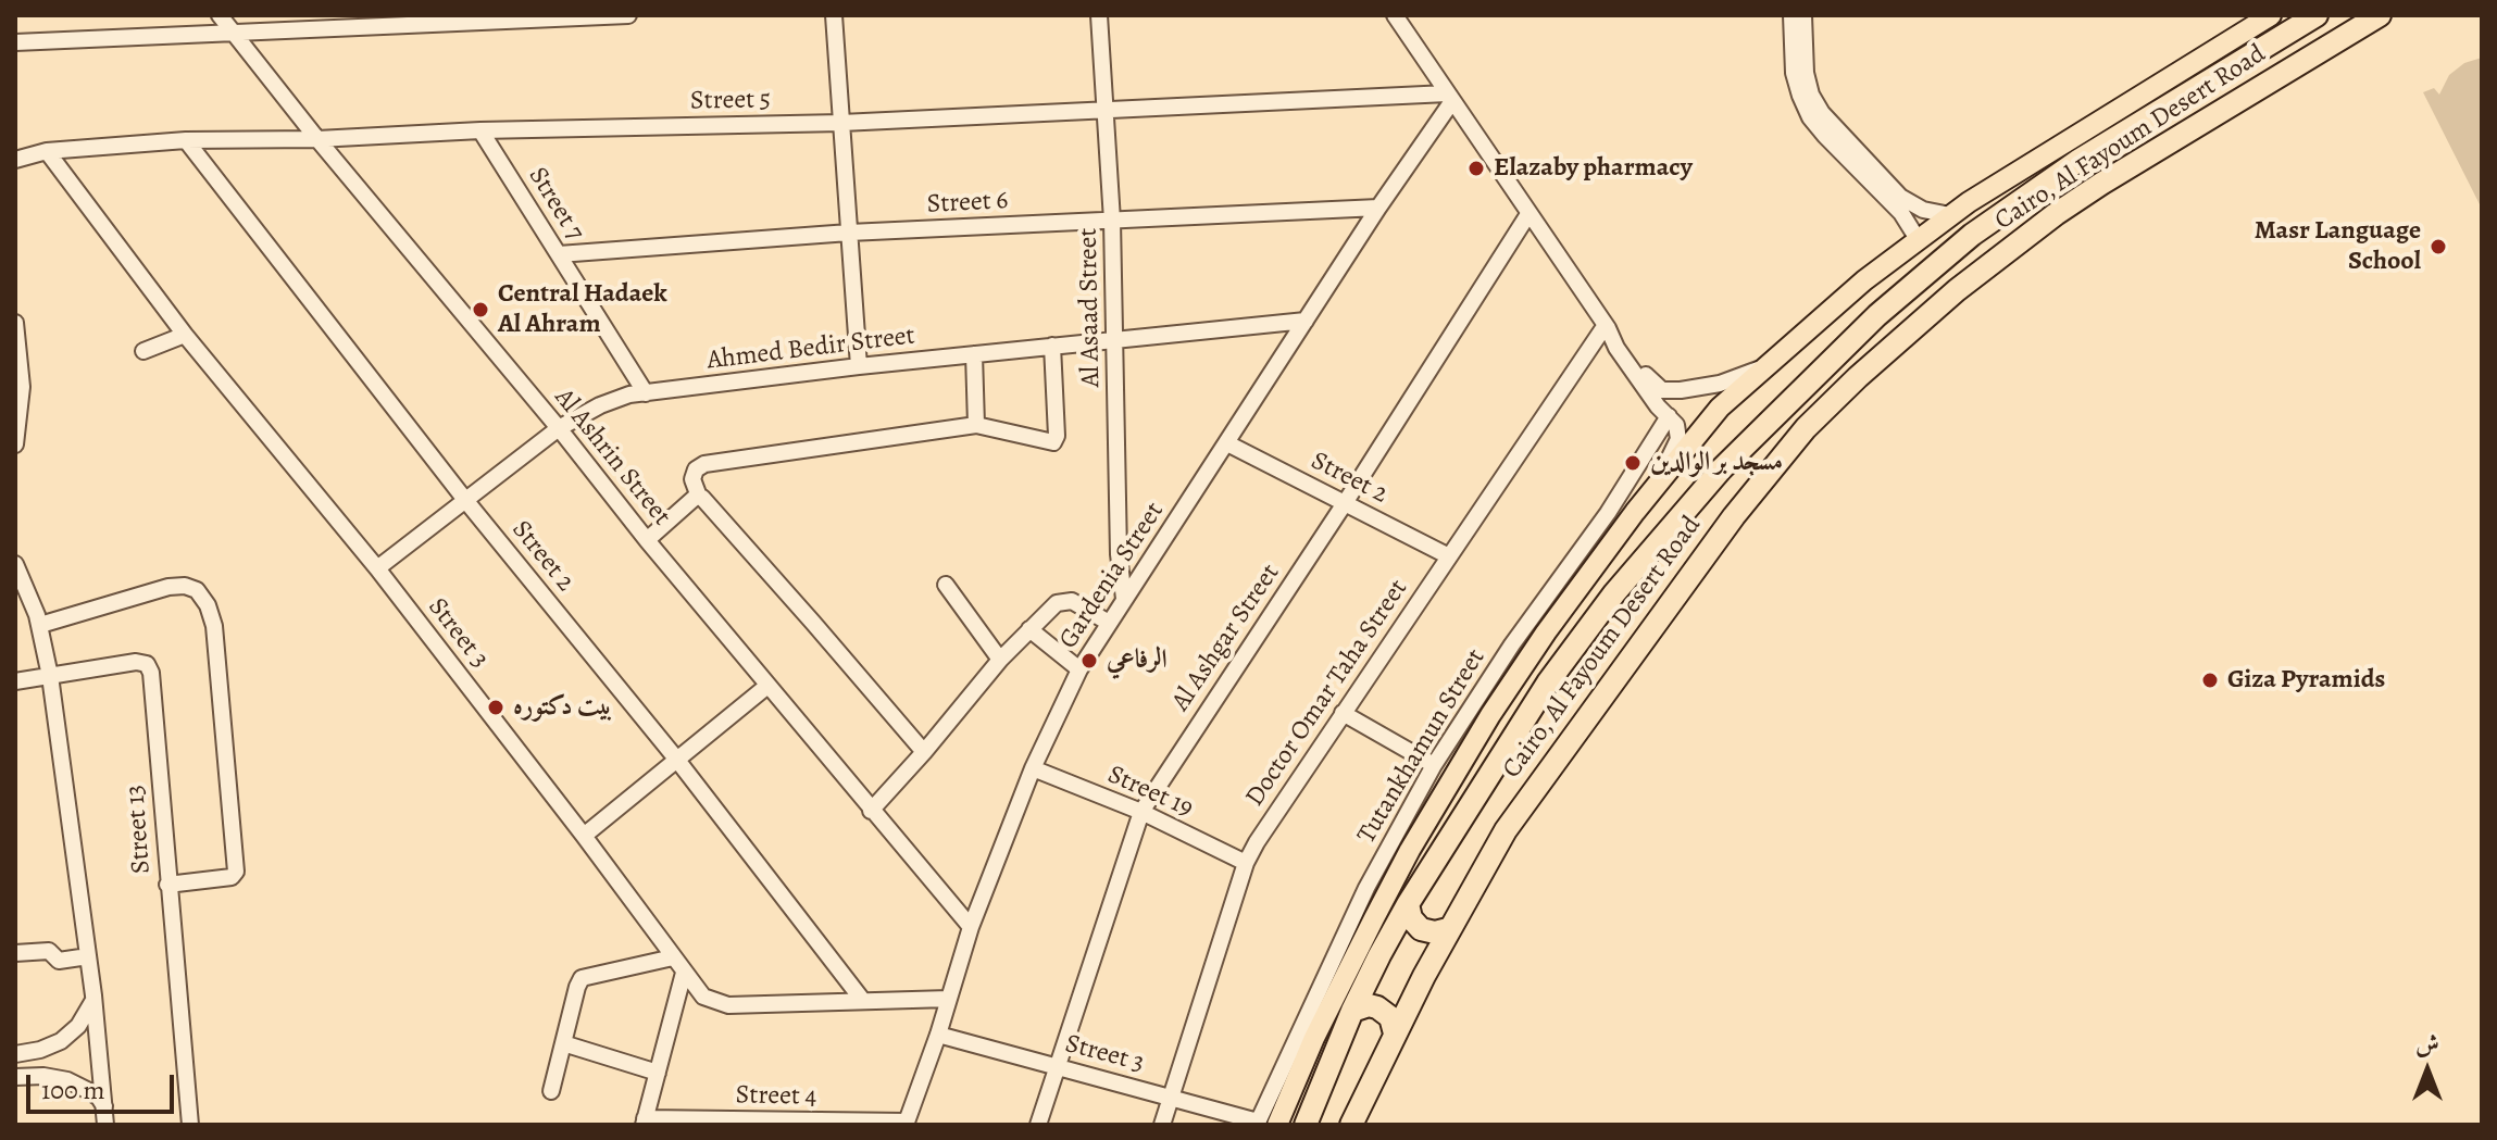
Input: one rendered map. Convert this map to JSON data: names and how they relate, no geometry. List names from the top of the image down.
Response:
{
  "streets": {
    "highway": ["Cairo, Al Fayoum Desert Road"],
    "street": [
      "Street 5",
      "Street 6",
      "Street 7",
      "Al Asaad Street",
      "Ahmed Bedir Street",
      "Al Ashrin Street",
      "Street 2",
      "Gardenia Street",
      "Street 3",
      "Al Ashgar Street",
      "Doctor Omar Taha Street",
      "Tutankhamun Street",
      "Street 19",
      "Street 13",
      "Street 4"
    ]
  },
  "crossings": [
    ["Street 5", "Street 7"],
    ["Street 5", "Al Asaad Street"],
    ["Street 5", "Al Ashrin Street"],
    ["Street 5", "Street 2"],
    ["Street 5", "Gardenia Street"],
    ["Street 5", "Street 3"],
    ["Street 6", "Street 7"],
    ["Street 6", "Al Asaad Street"],
    ["Street 6", "Gardenia Street"],
    ["Street 7", "Ahmed Bedir Street"],
    ["Al Asaad Street", "Ahmed Bedir Street"],
    ["Al Asaad Street", "Gardenia Street"],
    ["Ahmed Bedir Street", "Al Ashrin Street"],
    ["Ahmed Bedir Street", "Street 2"],
    ["Ahmed Bedir Street", "Gardenia Street"],
    ["Ahmed Bedir Street", "Street 3"],
    ["Al Ashrin Street", "Gardenia Street"],
    ["Street 2", "Gardenia Street"],
    ["Street 2", "Street 3"],
    ["Street 2", "Al Ashgar Street"],
    ["Street 2", "Doctor Omar Taha Street"],
    ["Gardenia Street", "Street 3"],
    ["Gardenia Street", "Street 19"],
    ["Gardenia Street", "Street 4"],
    ["Street 3", "Al Ashgar Street"],
    ["Street 3", "Doctor Omar Taha Street"],
    ["Street 3", "Tutankhamun Street"],
    ["Al Ashgar Street", "Street 19"],
    ["Doctor Omar Taha Street", "Street 19"]
  ],
  "places": [
    "Elazaby pharmacy",
    "Masr Language School",
    "Central Hadaek Al Ahram",
    "مسجد بر الوالدين",
    "الرفاعي",
    "Giza Pyramids",
    "بيت دكتوره"
  ],
  "scale_bar": "100 m",
  "north": "top"
}
